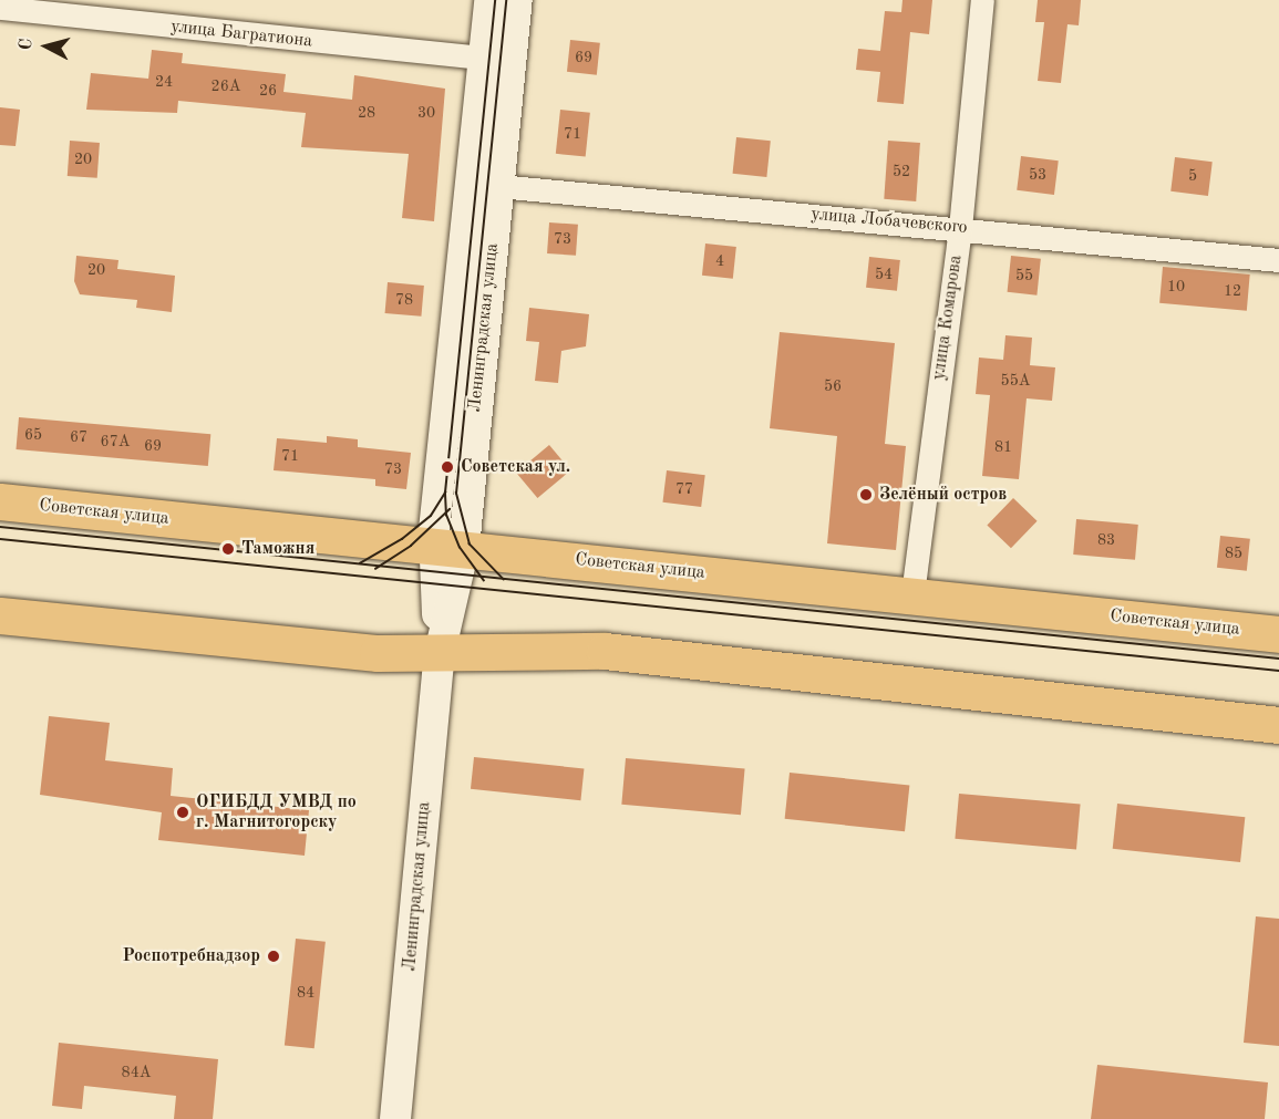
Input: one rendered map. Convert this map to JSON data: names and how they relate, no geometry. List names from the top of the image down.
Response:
{
  "streets": {
    "main road": ["Ленинградская улица", "Советская улица"],
    "street": ["улица Багратиона", "улица Лобачевского", "улица Комарова"]
  },
  "crossings": [
    ["улица Багратиона", "Ленинградская улица"],
    ["улица Лобачевского", "улица Комарова"],
    ["улица Лобачевского", "Ленинградская улица"],
    ["улица Комарова", "Советская улица"],
    ["Ленинградская улица", "Советская улица"]
  ],
  "places": [
    "Советская ул.",
    "Зелёный остров",
    "Таможня",
    "ОГИБДД УМВД по г. Магнитогорску",
    "Роспотребнадзор"
  ],
  "house_numbers": [
    "69",
    "24",
    "26А",
    "26",
    "28",
    "30",
    "71",
    "20",
    "52",
    "53",
    "5",
    "73",
    "4",
    "20",
    "54",
    "55",
    "10",
    "12",
    "78",
    "55А",
    "56",
    "65",
    "67",
    "67А",
    "69",
    "81",
    "71",
    "73",
    "77",
    "83",
    "85",
    "84",
    "84А"
  ],
  "north": "left"
}
